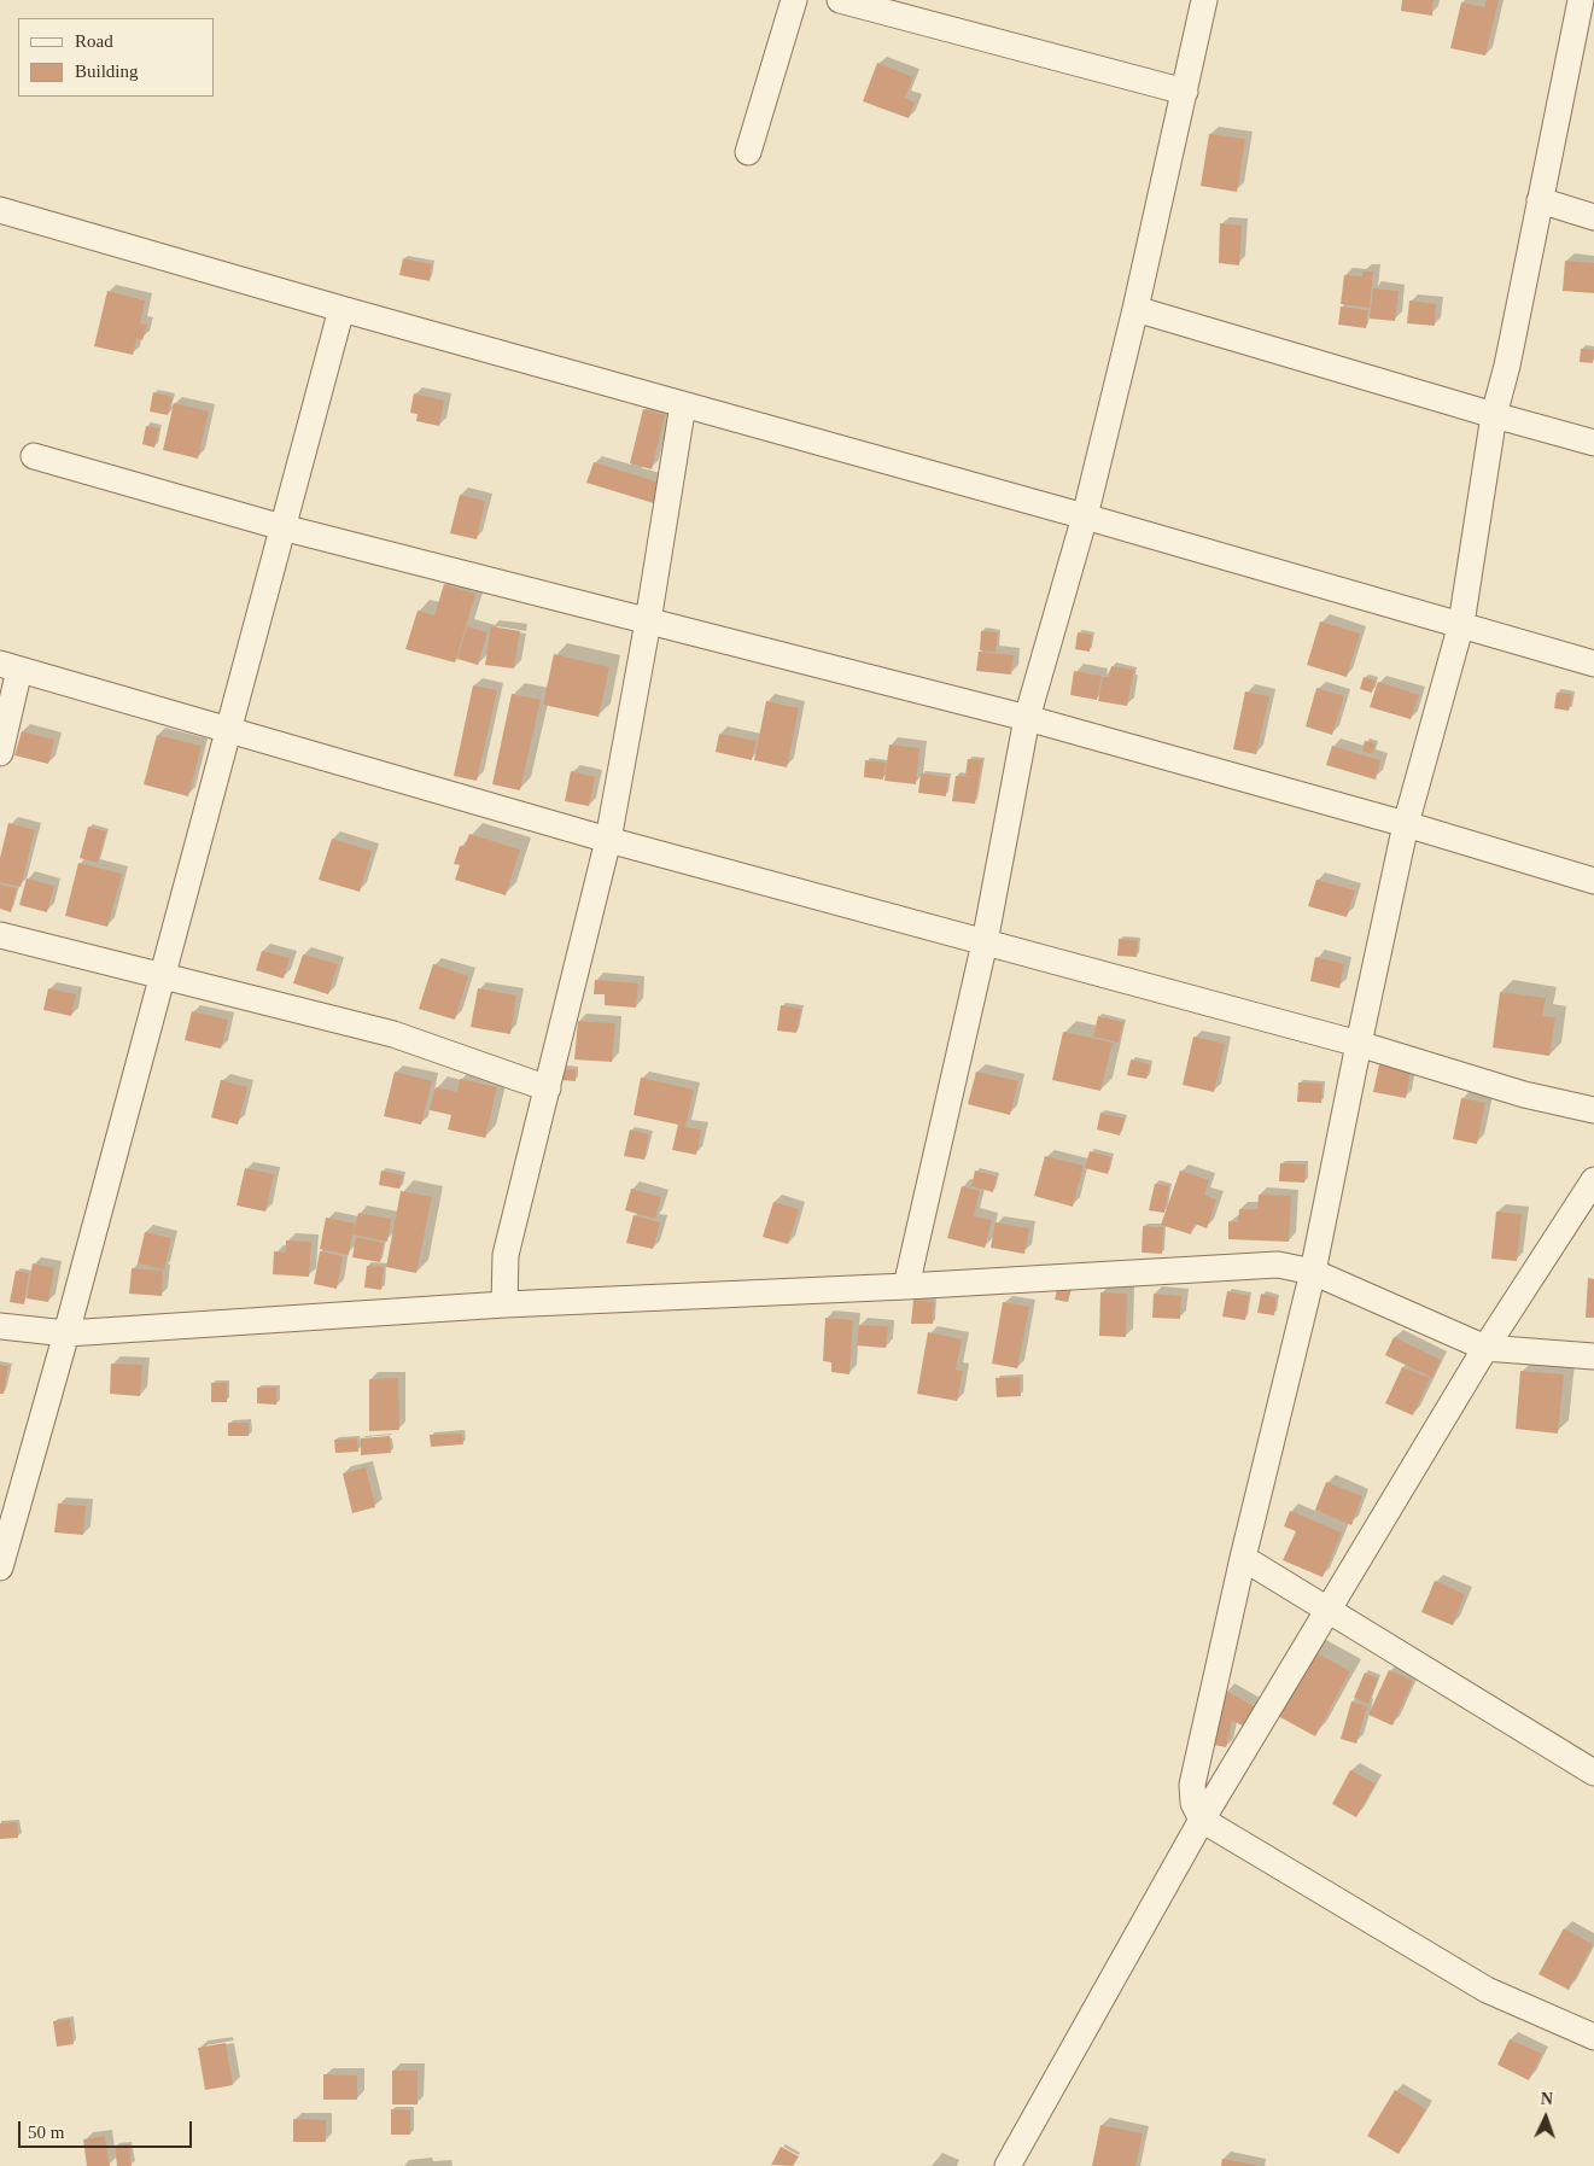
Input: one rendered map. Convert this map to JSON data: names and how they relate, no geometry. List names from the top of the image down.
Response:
{
  "legend": ["Road", "Building"],
  "scale_bar": "50 m",
  "north": "top"
}
